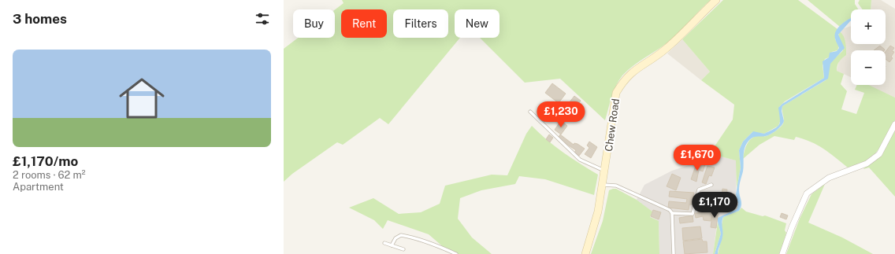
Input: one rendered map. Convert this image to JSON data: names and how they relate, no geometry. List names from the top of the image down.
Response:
{
  "streets": {
    "main road": ["Chew Road"]
  },
  "page": {
    "heading": "3 homes",
    "map_buttons": ["+", "−"],
    "chip": [
      "Buy",
      "Rent",
      "Filters",
      "New"
    ],
    "list": [
      {
        "name": "£1,170/mo",
        "note": "2 rooms · 62 m² · Apartment"
      }
    ],
    "price": ["£1,230", "£1,670", "£1,170"]
  }
}
